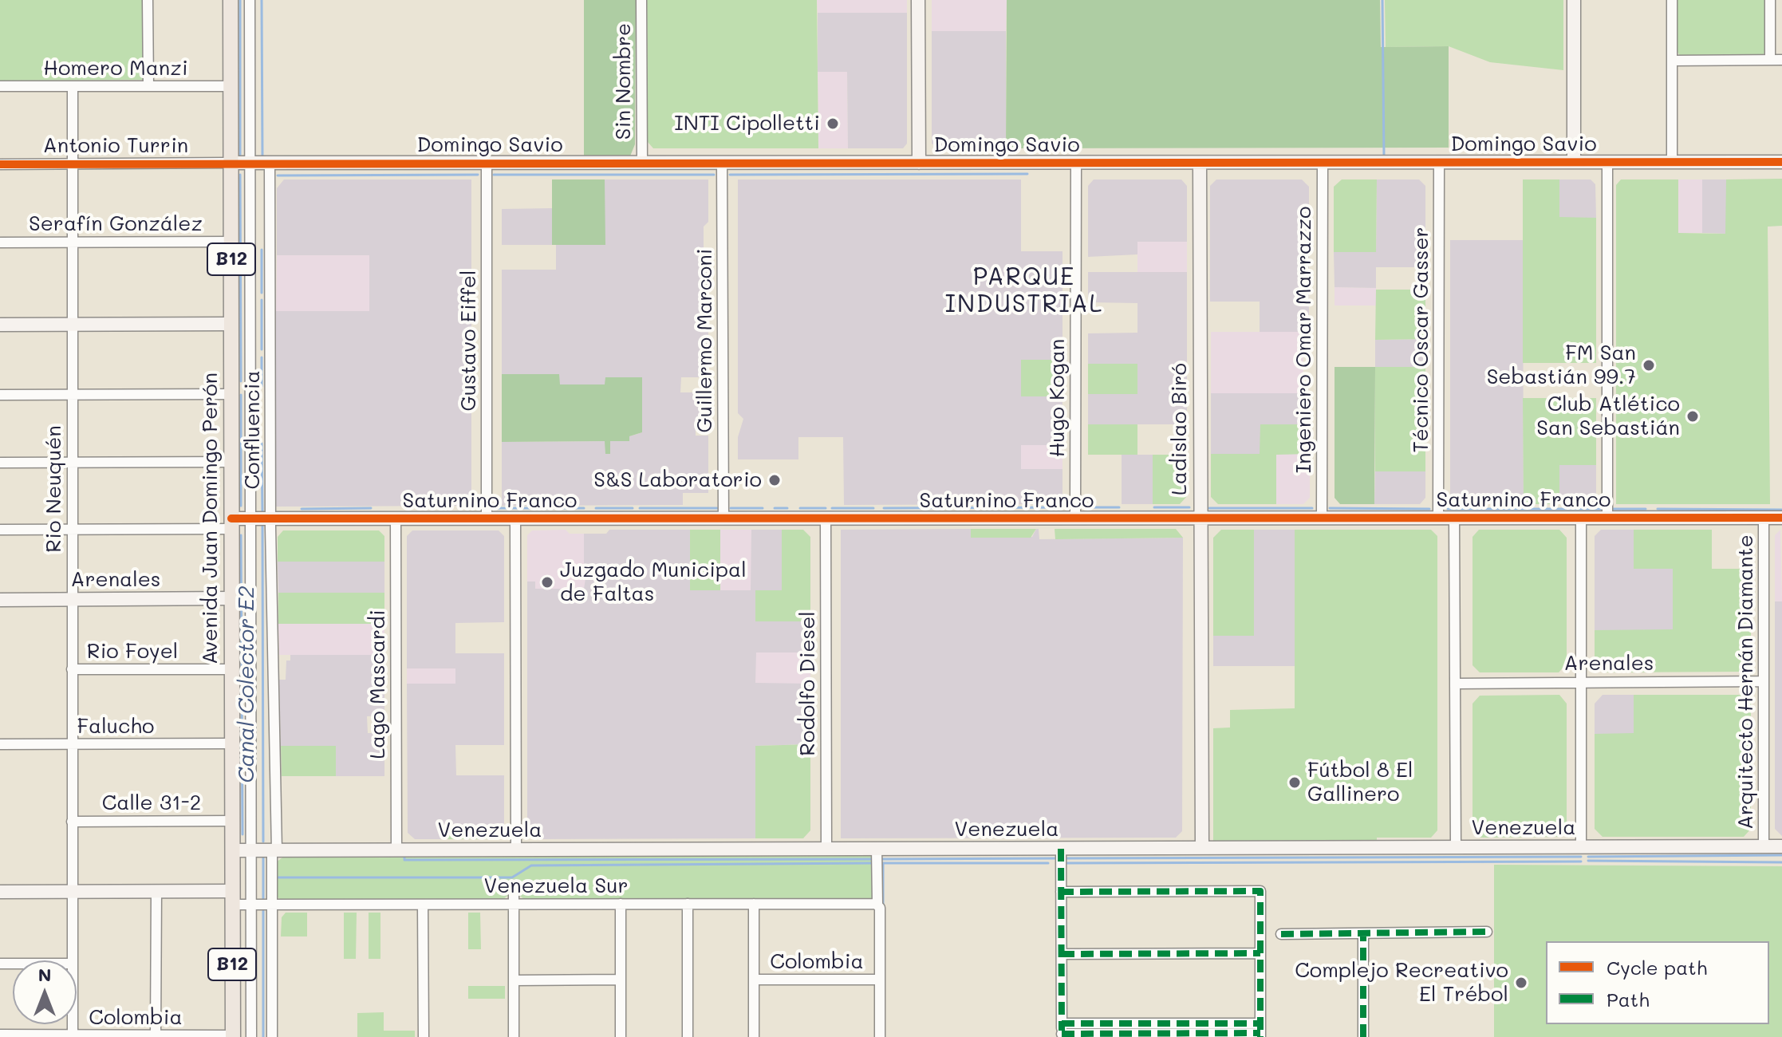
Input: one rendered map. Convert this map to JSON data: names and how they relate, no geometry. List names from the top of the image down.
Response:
{
  "streets": {
    "main road": ["B12", "Avenida Juan Domingo Perón"],
    "street": [
      "Homero Manzi",
      "Sin Nombre",
      "Domingo Savio",
      "Antonio Turrin",
      "Serafín González",
      "Ingeniero Omar Marrazzo",
      "Técnico Oscar Gasser",
      "Gustavo Eiffel",
      "Guillermo Marconi",
      "Hugo Kogan",
      "Ladislao Biró",
      "Confluencia",
      "Rio Neuquén",
      "Saturnino Franco",
      "Arenales",
      "Rio Foyel",
      "Arquitecto Hernán Diamante",
      "Rodolfo Diesel",
      "Lago Mascardi",
      "Falucho",
      "Calle 31-2",
      "Venezuela",
      "Venezuela Sur",
      "Colombia"
    ]
  },
  "crossings": [
    ["Homero Manzi", "Rio Neuquén"],
    ["Homero Manzi", "Avenida Juan Domingo Perón"],
    ["Sin Nombre", "Domingo Savio"],
    ["Domingo Savio", "Antonio Turrin"],
    ["Domingo Savio", "Ingeniero Omar Marrazzo"],
    ["Domingo Savio", "Técnico Oscar Gasser"],
    ["Domingo Savio", "Gustavo Eiffel"],
    ["Domingo Savio", "Guillermo Marconi"],
    ["Domingo Savio", "Hugo Kogan"],
    ["Domingo Savio", "Ladislao Biró"],
    ["Domingo Savio", "Confluencia"],
    ["Domingo Savio", "Avenida Juan Domingo Perón"],
    ["Antonio Turrin", "Rio Neuquén"],
    ["Antonio Turrin", "Avenida Juan Domingo Perón"],
    ["Serafín González", "Rio Neuquén"],
    ["Serafín González", "Avenida Juan Domingo Perón"],
    ["Ingeniero Omar Marrazzo", "Saturnino Franco"],
    ["Técnico Oscar Gasser", "Saturnino Franco"],
    ["Gustavo Eiffel", "Saturnino Franco"],
    ["Guillermo Marconi", "Saturnino Franco"],
    ["Hugo Kogan", "Saturnino Franco"],
    ["Ladislao Biró", "Saturnino Franco"],
    ["Ladislao Biró", "Venezuela"],
    ["Confluencia", "Saturnino Franco"],
    ["Confluencia", "Venezuela"],
    ["Confluencia", "Venezuela Sur"],
    ["Rio Neuquén", "Arenales"],
    ["Rio Neuquén", "Rio Foyel"],
    ["Rio Neuquén", "Falucho"],
    ["Rio Neuquén", "Calle 31-2"],
    ["Saturnino Franco", "Avenida Juan Domingo Perón"],
    ["Saturnino Franco", "Arquitecto Hernán Diamante"],
    ["Saturnino Franco", "Rodolfo Diesel"],
    ["Saturnino Franco", "Lago Mascardi"],
    ["Avenida Juan Domingo Perón", "Arenales"],
    ["Avenida Juan Domingo Perón", "Rio Foyel"],
    ["Avenida Juan Domingo Perón", "Falucho"],
    ["Avenida Juan Domingo Perón", "Calle 31-2"],
    ["Avenida Juan Domingo Perón", "Venezuela"],
    ["Avenida Juan Domingo Perón", "Venezuela Sur"],
    ["Avenida Juan Domingo Perón", "Colombia"],
    ["Arenales", "Arquitecto Hernán Diamante"],
    ["Arquitecto Hernán Diamante", "Venezuela"],
    ["Rodolfo Diesel", "Venezuela"],
    ["Lago Mascardi", "Venezuela"]
  ],
  "districts": ["PARQUE INDUSTRIAL"],
  "water": ["Canal Colector E2"],
  "places": [
    "INTI Cipolletti",
    "FM San Sebastián 99.7",
    "Club Atlético San Sebastián",
    "S&S Laboratorio",
    "Juzgado Municipal de Faltas",
    "Fútbol 8 El Gallinero",
    "Complejo Recreativo El Trébol"
  ],
  "legend": ["Cycle path", "Path"],
  "north": "top"
}
